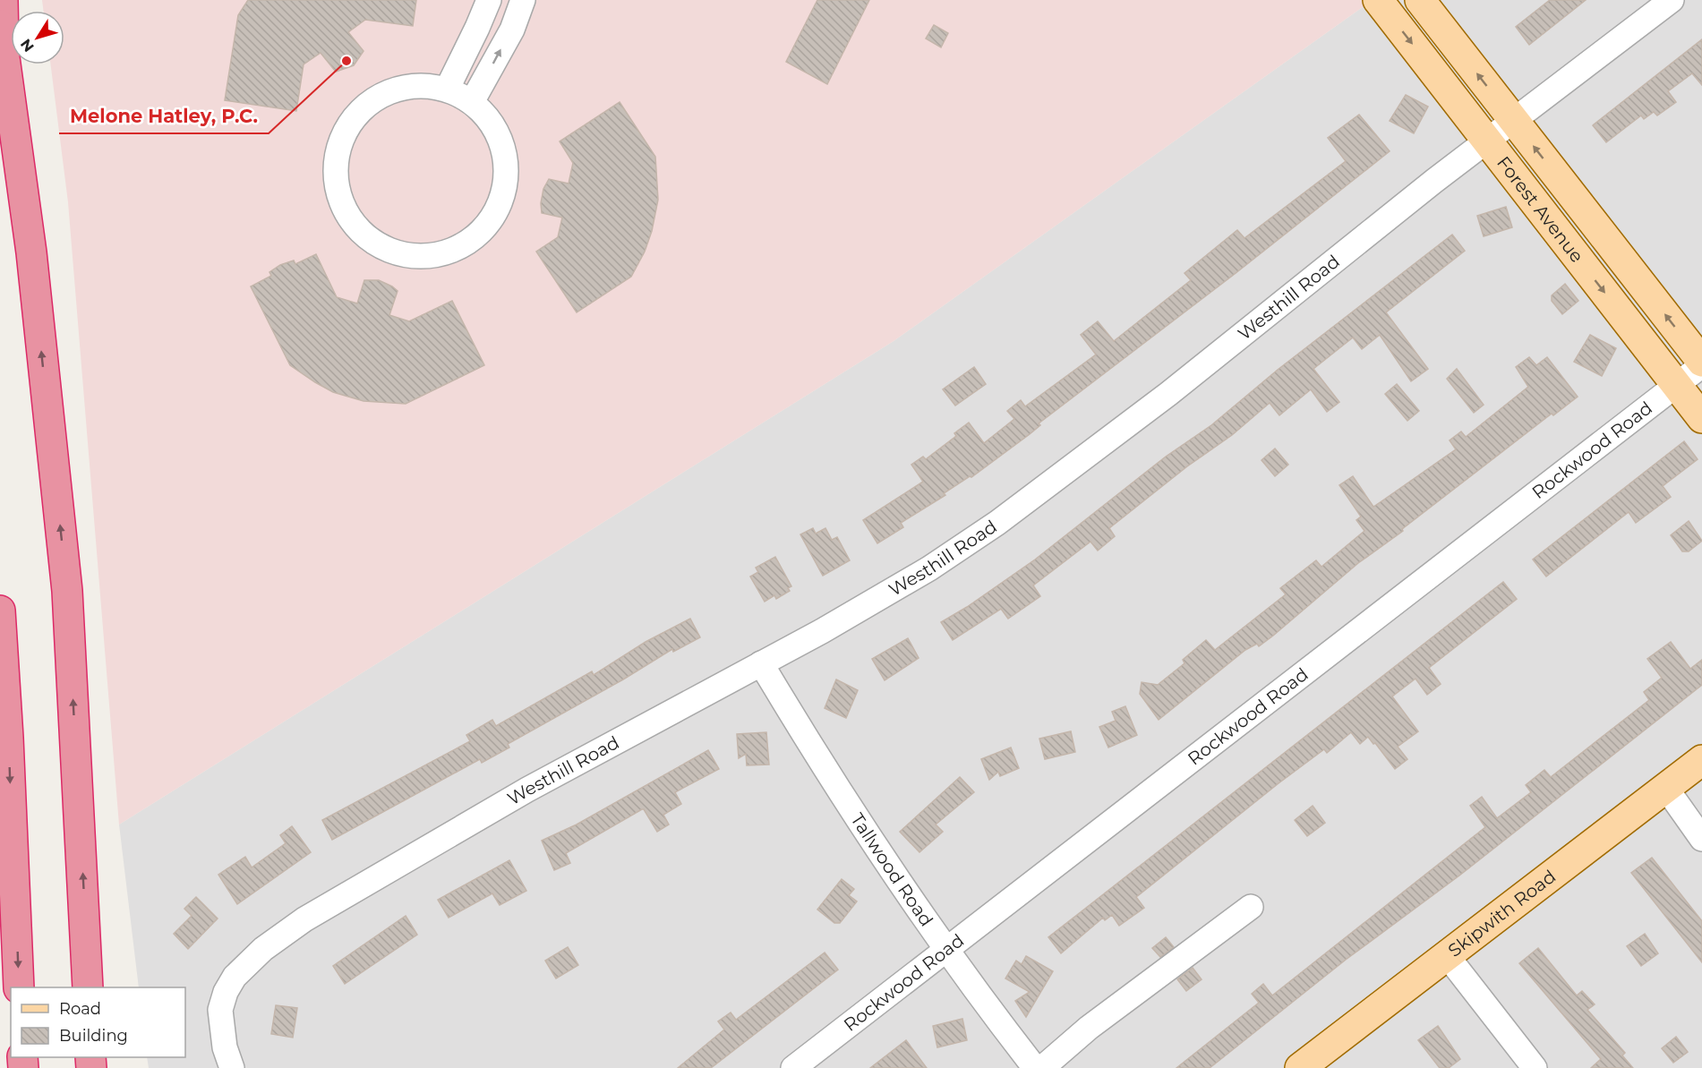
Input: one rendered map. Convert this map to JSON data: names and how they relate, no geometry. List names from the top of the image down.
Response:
{
  "streets": {
    "main road": ["Forest Avenue", "Skipwith Road"],
    "street": ["Westhill Road", "Rockwood Road", "Tallwood Road"]
  },
  "crossings": [
    ["Forest Avenue", "Westhill Road"],
    ["Forest Avenue", "Rockwood Road"],
    ["Westhill Road", "Tallwood Road"],
    ["Rockwood Road", "Tallwood Road"]
  ],
  "places": ["Melone Hatley, P.C."],
  "legend": ["Road", "Building"],
  "north": "bottom left"
}
